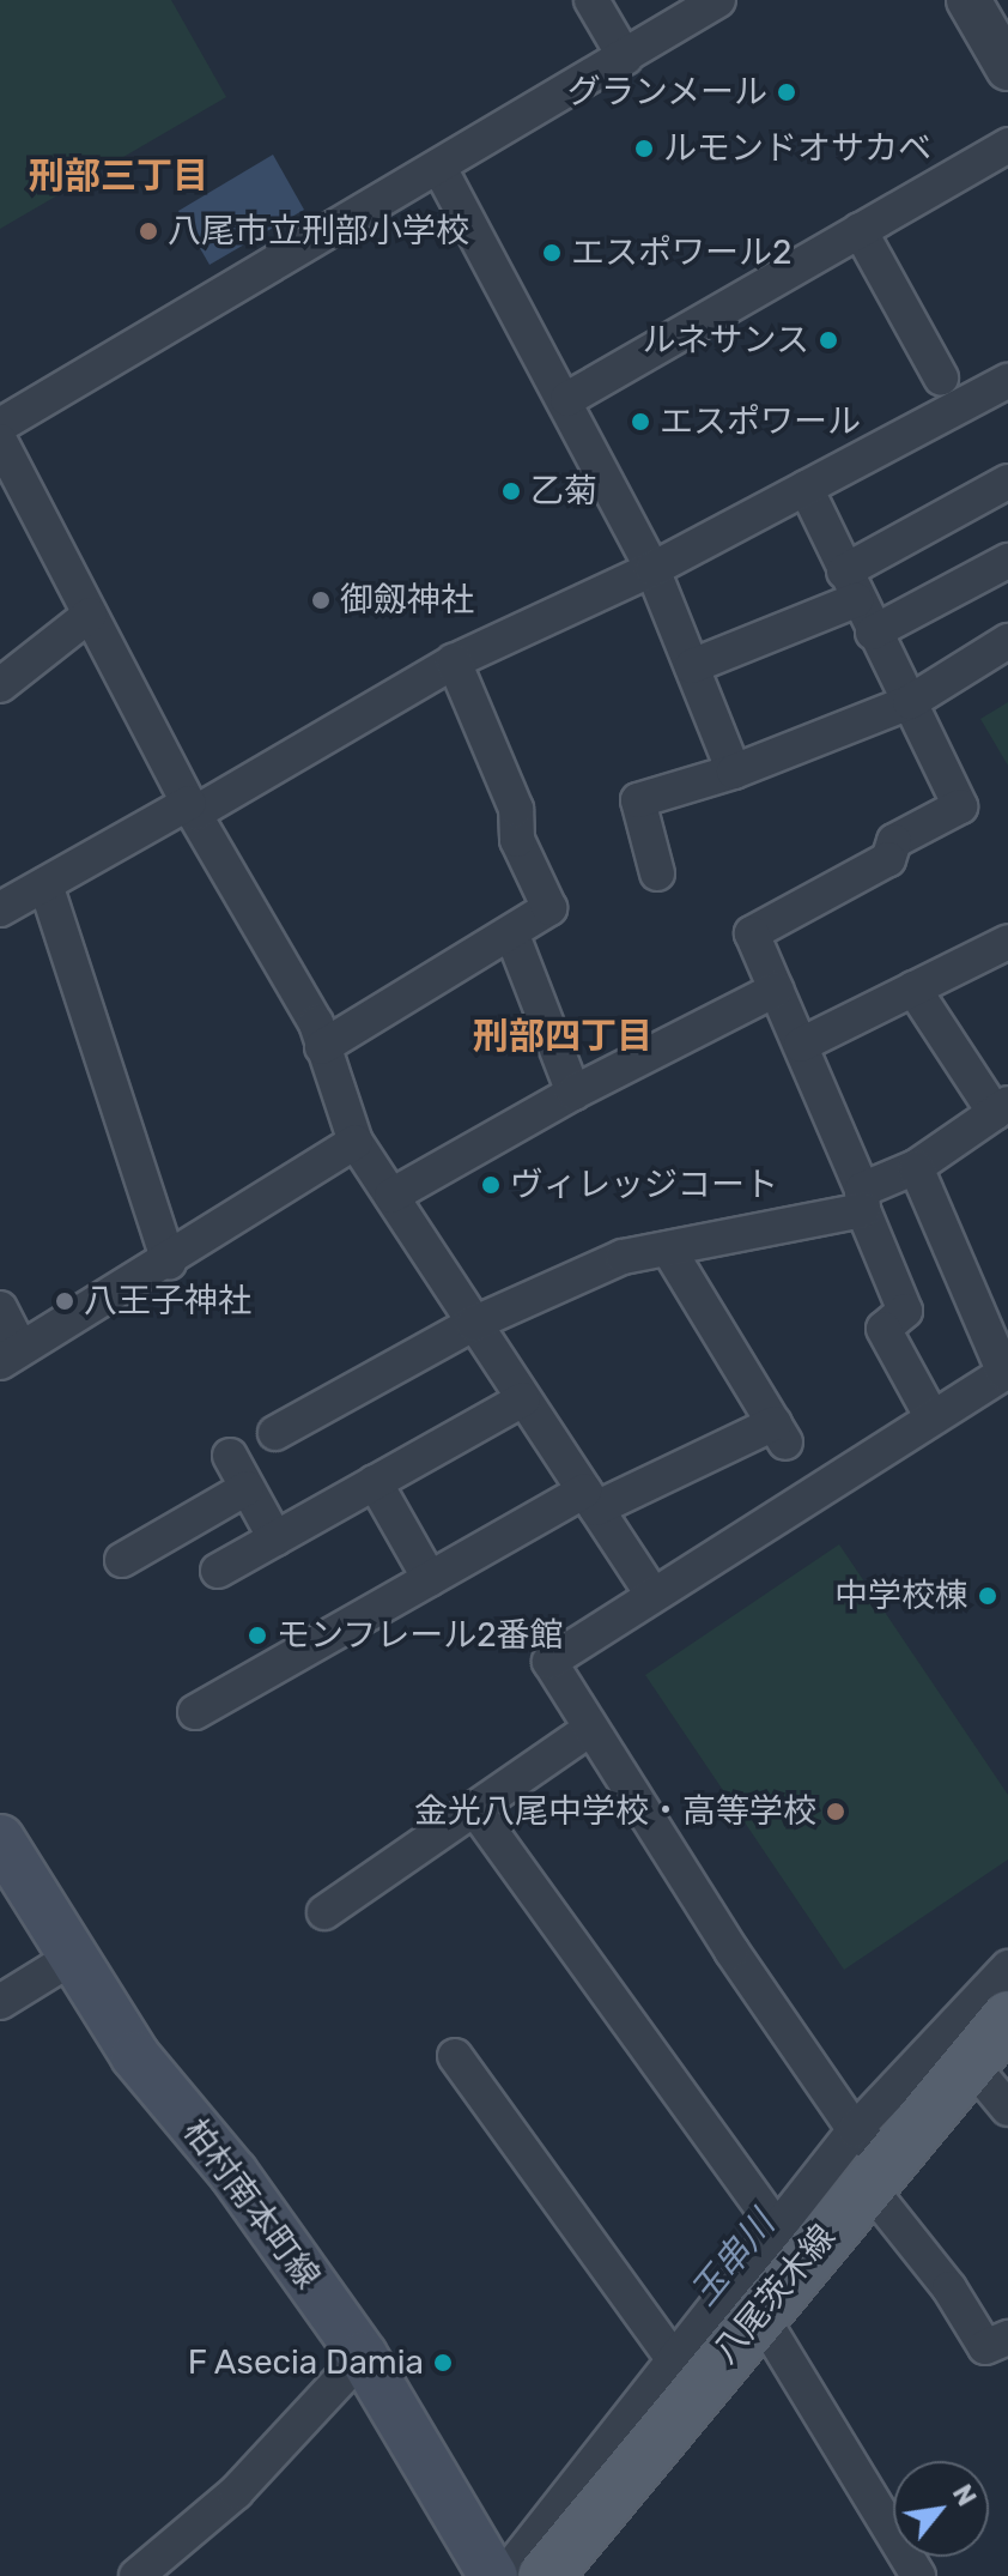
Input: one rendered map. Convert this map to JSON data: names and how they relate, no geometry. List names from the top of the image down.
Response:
{
  "streets": {
    "main road": ["柏村南本町線", "八尾茨木線"]
  },
  "districts": ["刑部三丁目", "刑部四丁目"],
  "water": ["玉串川"],
  "places": [
    "グランメール",
    "ルモンドオサカベ",
    "八尾市立刑部小学校",
    "エスポワール2",
    "ルネサンス",
    "エスポワール",
    "乙菊",
    "御劔神社",
    "ヴィレッジコート",
    "八王子神社",
    "中学校棟",
    "モンフレール2番館",
    "金光八尾中学校・高等学校",
    "F Asecia Damia"
  ],
  "north": "top right"
}
